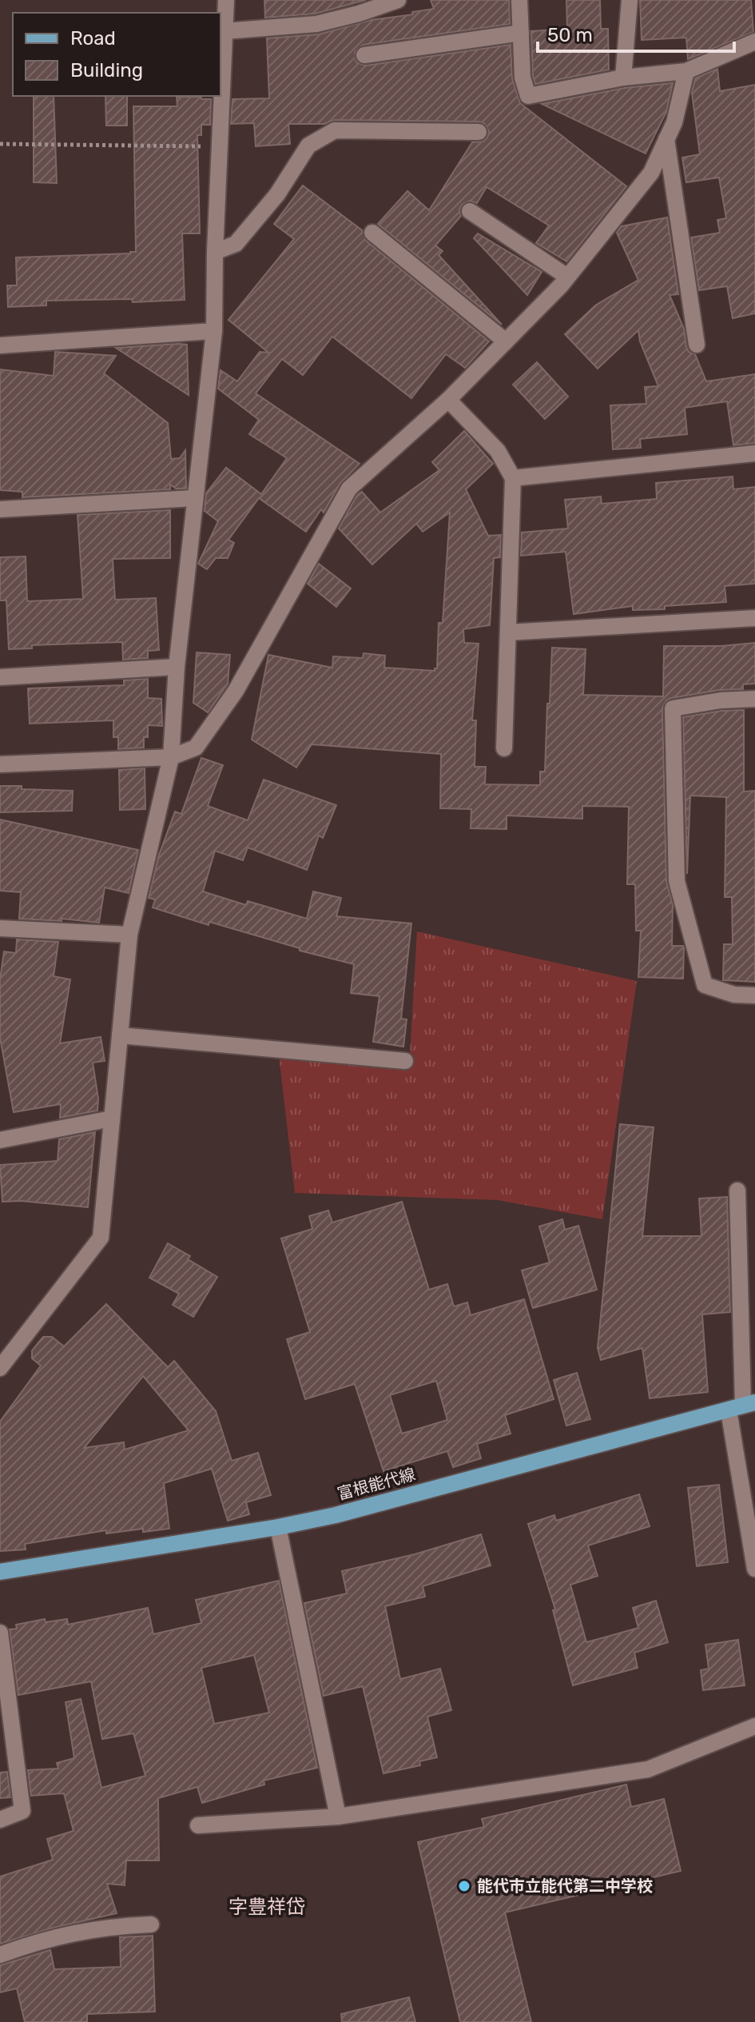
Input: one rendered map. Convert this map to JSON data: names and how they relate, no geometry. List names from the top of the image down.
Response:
{
  "streets": {
    "main road": ["富根能代線"]
  },
  "districts": ["字豊祥岱"],
  "places": ["能代市立能代第二中学校"],
  "legend": ["Road", "Building"],
  "scale_bar": "50 m"
}
